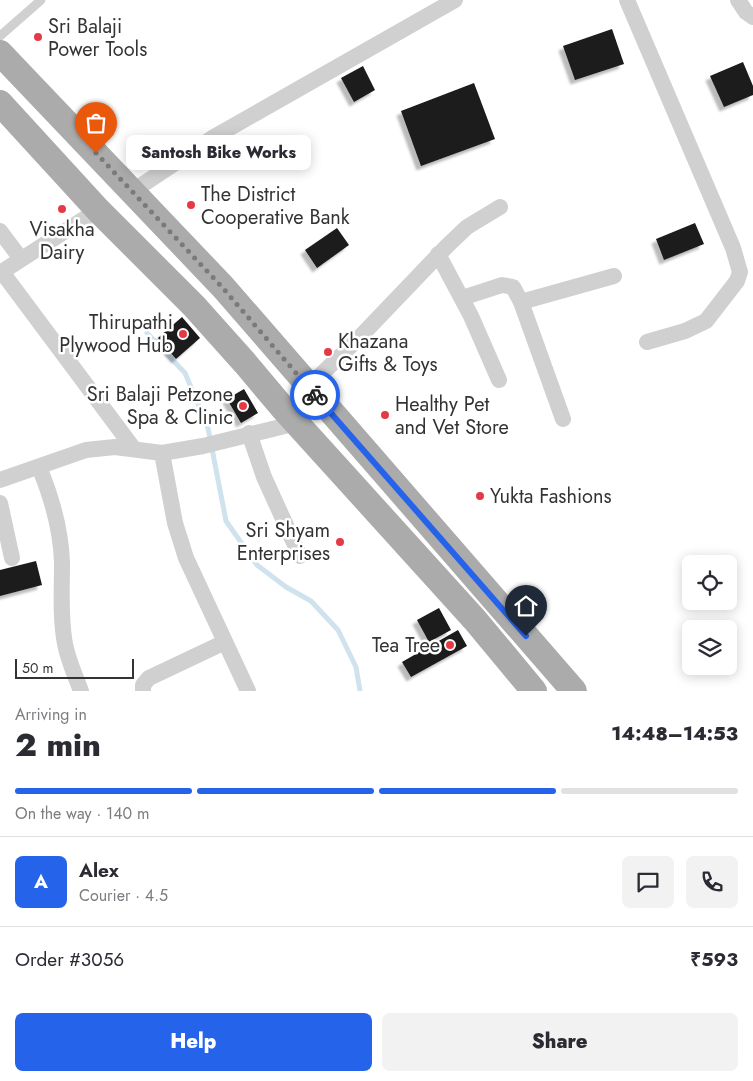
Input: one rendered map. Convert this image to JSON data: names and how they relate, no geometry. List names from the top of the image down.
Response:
{
  "places": [
    "Sri Balaji Power Tools",
    "Santosh Bike Works",
    "The District Cooperative Bank",
    "Visakha Dairy",
    "Thirupathi Plywood Hub",
    "Khazana Gifts & Toys",
    "Sri Balaji Petzone Spa & Clinic",
    "Healthy Pet and Vet Store",
    "Yukta Fashions",
    "Sri Shyam Enterprises",
    "Tea Tree"
  ],
  "scale_bar": "50 m",
  "page": {
    "bubble": "Santosh Bike Works",
    "scale": "50 m",
    "heading": ["2 min", "Arriving in", "14:48–14:53"],
    "panel": [
      "Alex",
      "Courier · 4.5",
      "Order #3056",
      "₹593"
    ],
    "bar": "On the way · 140 m",
    "round": "A",
    "buttons": ["Help", "Share"]
  }
}
